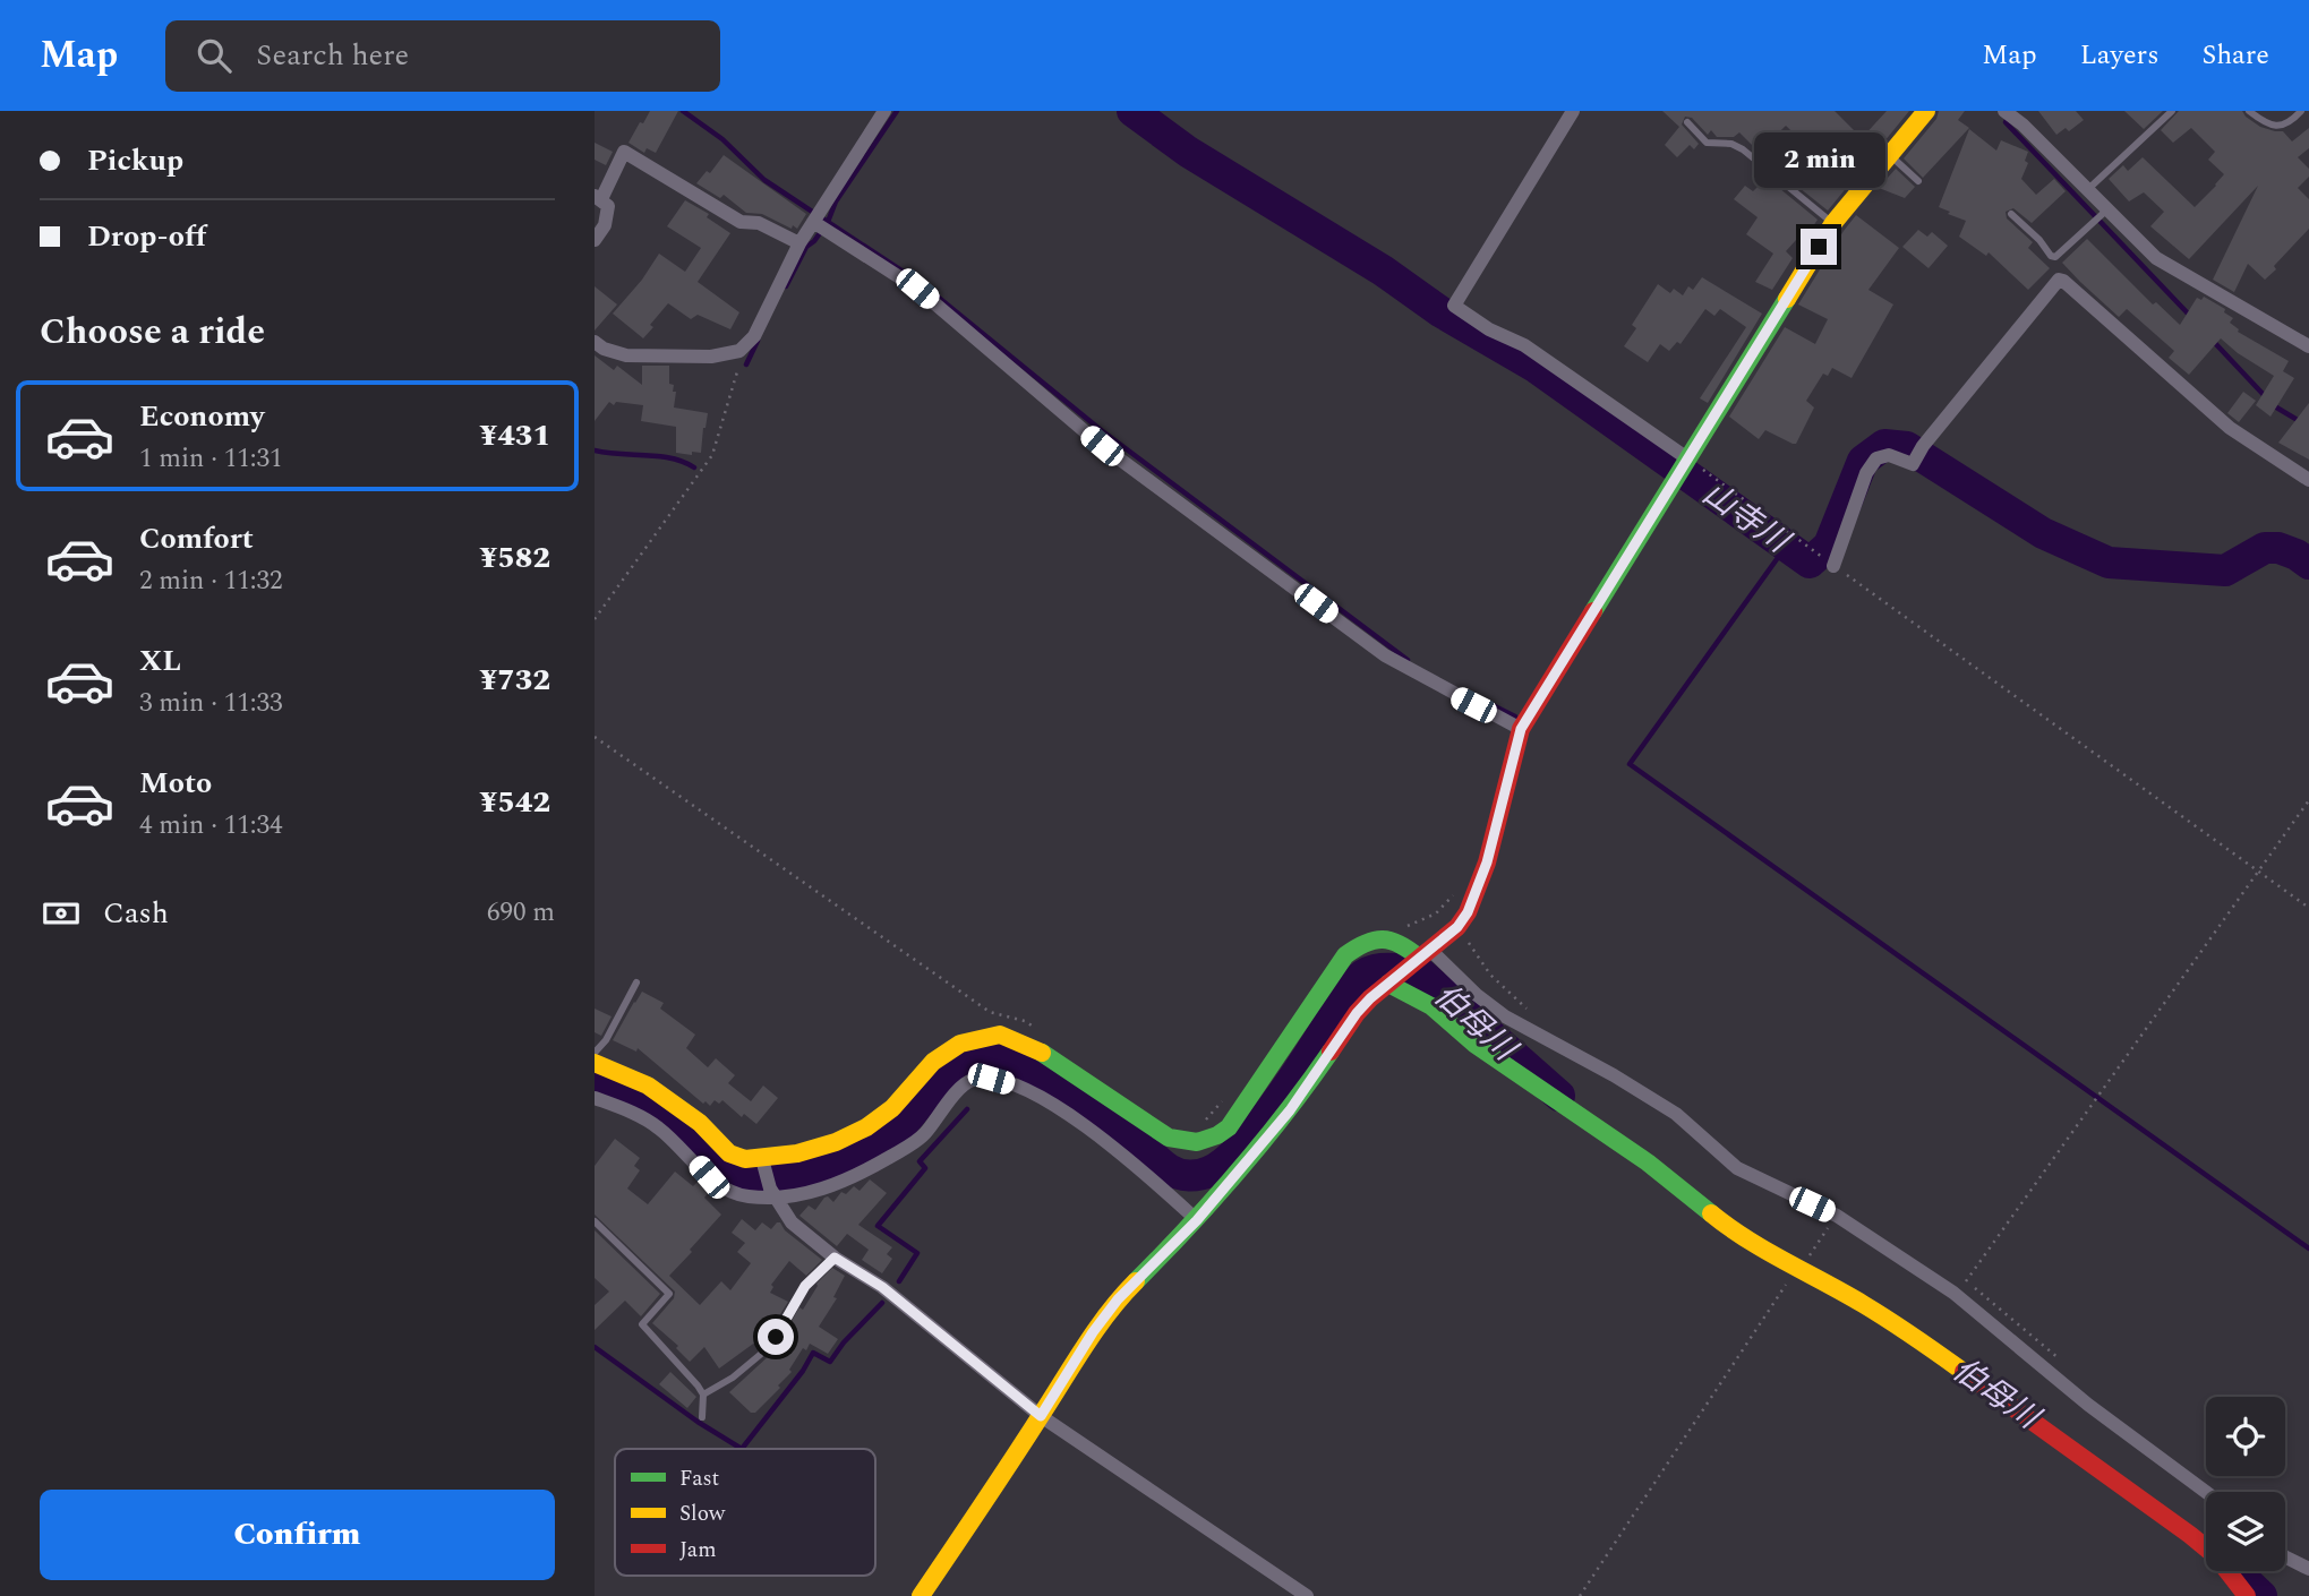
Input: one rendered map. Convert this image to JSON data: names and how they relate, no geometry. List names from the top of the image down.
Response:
{
  "water": ["山寺川", "伯母川"],
  "legend": ["Fast", "Slow", "Jam"],
  "page": {
    "header": "Map",
    "search": "Search here",
    "nav": ["Map", "Layers", "Share"],
    "banner": ["Pickup", "Drop-off"],
    "bubble": "2 min",
    "heading": "Choose a ride",
    "list": [
      {
        "name": "Economy",
        "note": "1 min · 11:31",
        "value": "¥431"
      },
      {
        "name": "Comfort",
        "note": "2 min · 11:32",
        "value": "¥582"
      },
      {
        "name": "XL",
        "note": "3 min · 11:33",
        "value": "¥732"
      },
      {
        "name": "Moto",
        "note": "4 min · 11:34",
        "value": "¥542"
      }
    ],
    "pay": ["Cash", "690 m"],
    "buttons": "Confirm"
  }
}
